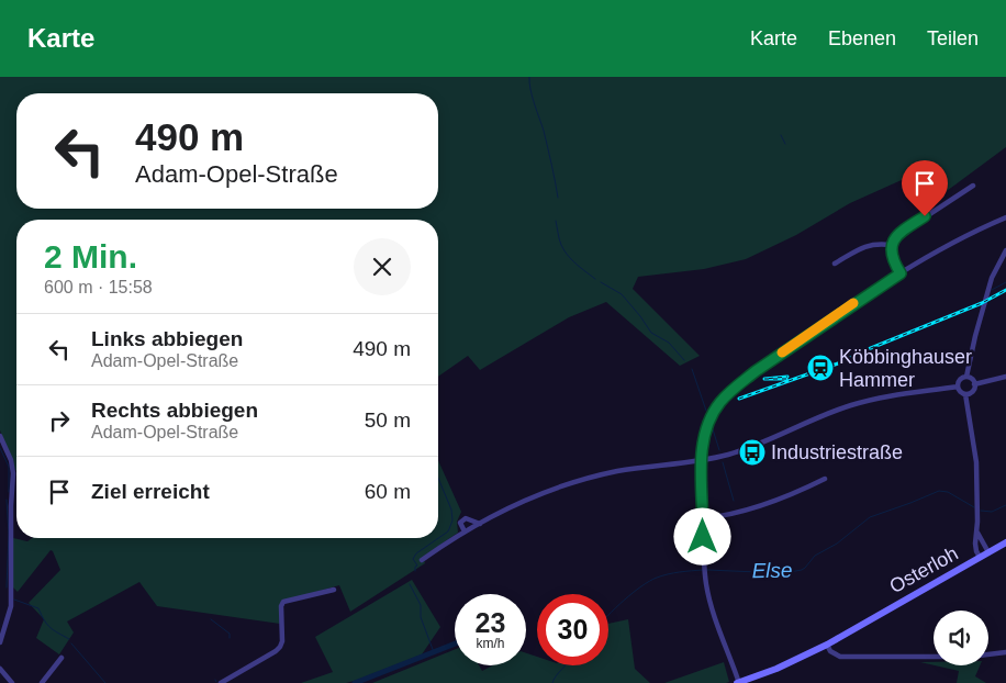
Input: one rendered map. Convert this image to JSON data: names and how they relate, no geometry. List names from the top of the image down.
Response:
{
  "streets": {
    "main road": ["Osterloh"]
  },
  "water": ["Else"],
  "places": {
    "station": ["Köbbinghauser Hammer"],
    "bus stop": ["Industriestraße"]
  },
  "page": {
    "header": "Karte",
    "nav": ["Karte", "Ebenen", "Teilen"],
    "turn": ["490 m", "Adam-Opel-Straße"],
    "heading": ["2 Min.", "600 m · 15:58"],
    "list": [
      {
        "name": "Links abbiegen",
        "note": "Adam-Opel-Straße",
        "value": "490 m"
      },
      {
        "name": "Rechts abbiegen",
        "note": "Adam-Opel-Straße",
        "value": "50 m"
      },
      {
        "name": "Ziel erreicht",
        "value": "60 m"
      }
    ],
    "speed": "23 km/h",
    "limit": "30"
  }
}
